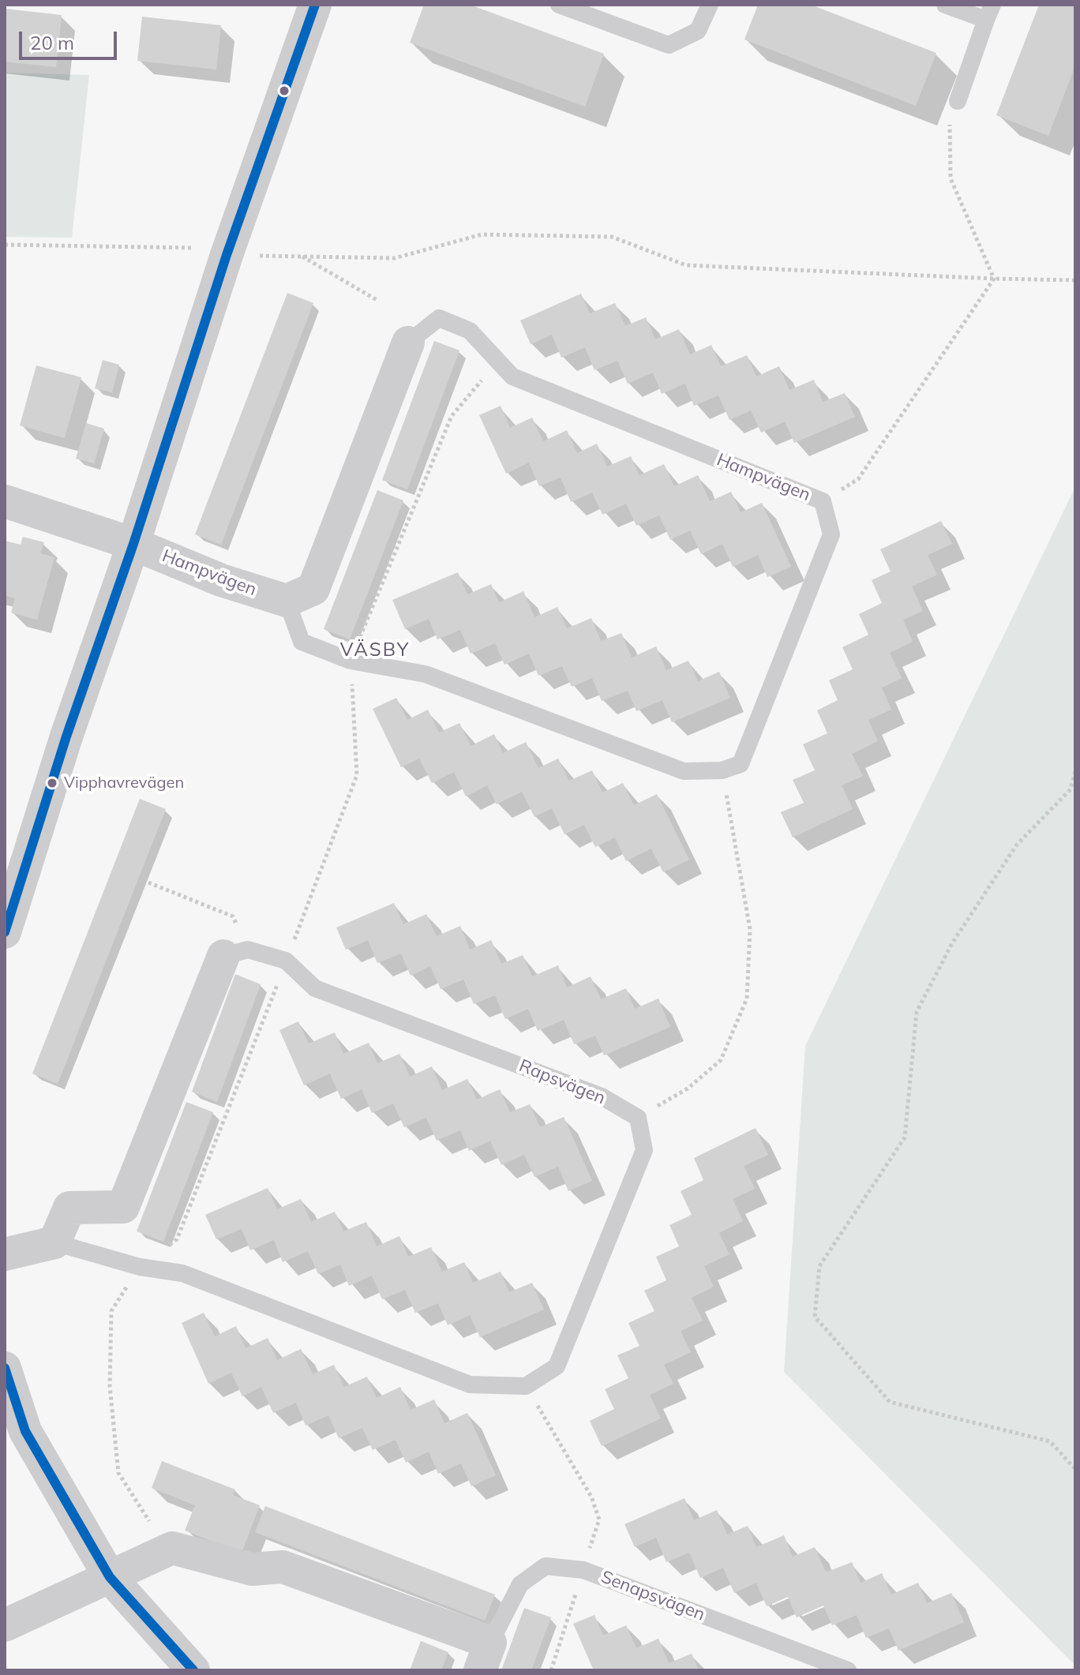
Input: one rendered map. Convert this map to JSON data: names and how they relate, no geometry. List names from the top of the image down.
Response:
{
  "streets": {
    "street": ["Hampvägen", "Senapsvägen"],
    "lane": ["Rapsvägen"]
  },
  "districts": ["VÄSBY"],
  "places": ["Vipphavrevägen"],
  "scale_bar": "20 m"
}
